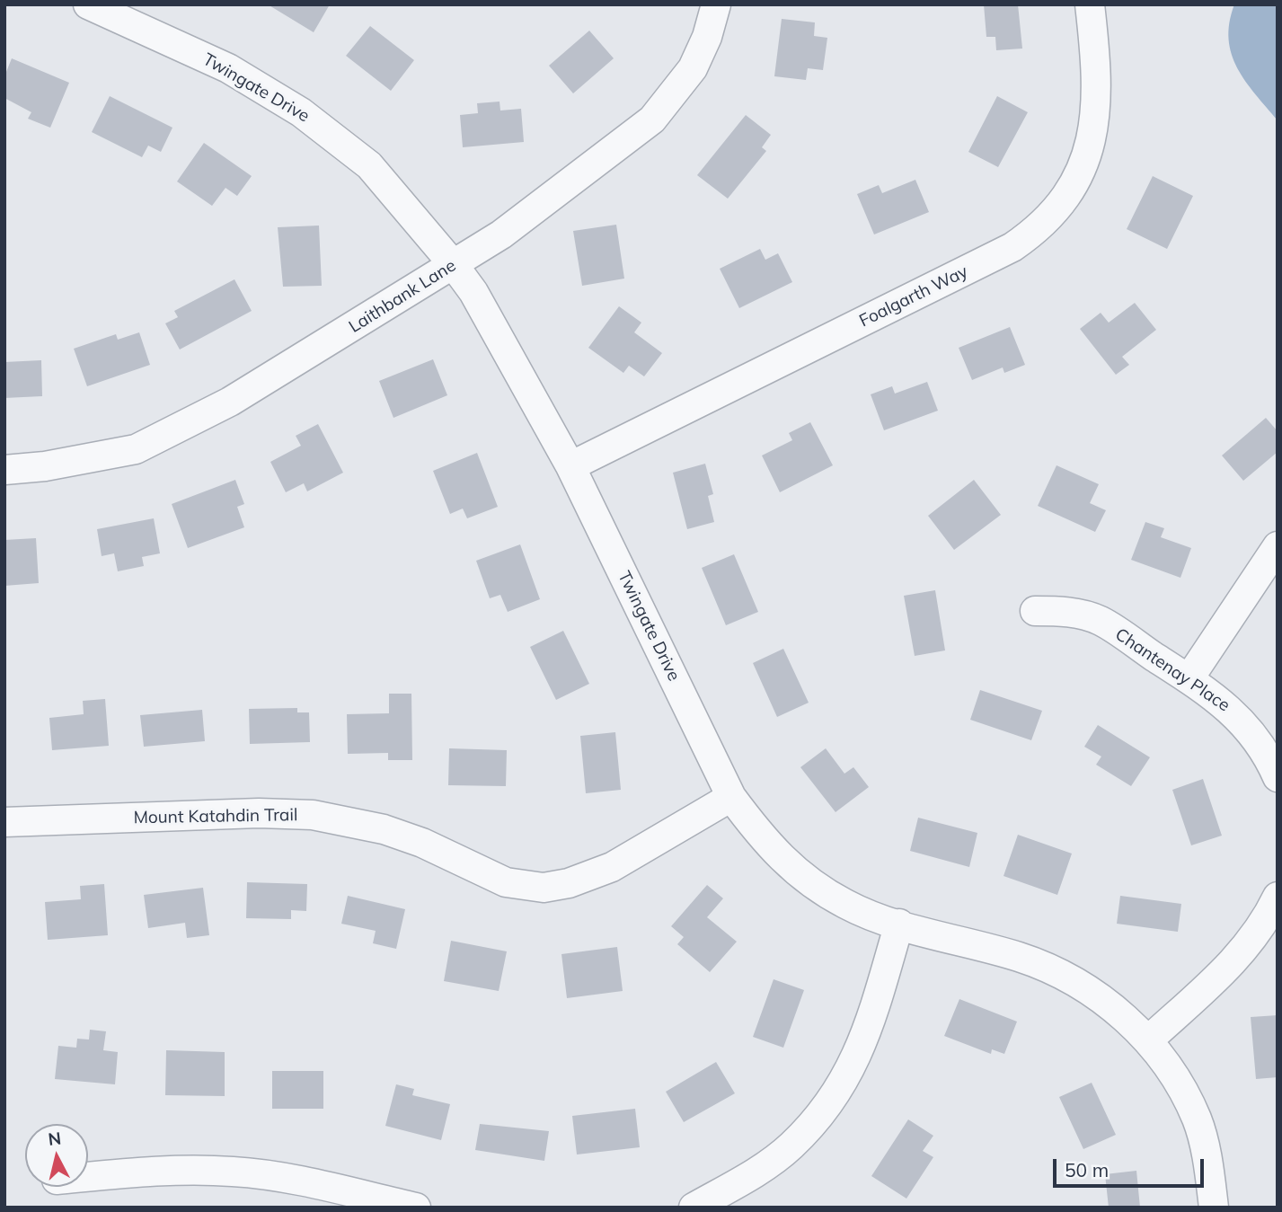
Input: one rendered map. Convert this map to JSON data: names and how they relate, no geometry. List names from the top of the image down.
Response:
{
  "streets": {
    "street": [
      "Twingate Drive",
      "Laithbank Lane",
      "Foalgarth Way",
      "Chantenay Place",
      "Mount Katahdin Trail"
    ]
  },
  "crossings": [
    ["Twingate Drive", "Laithbank Lane"],
    ["Twingate Drive", "Foalgarth Way"],
    ["Twingate Drive", "Mount Katahdin Trail"]
  ],
  "scale_bar": "50 m",
  "north": "top"
}
